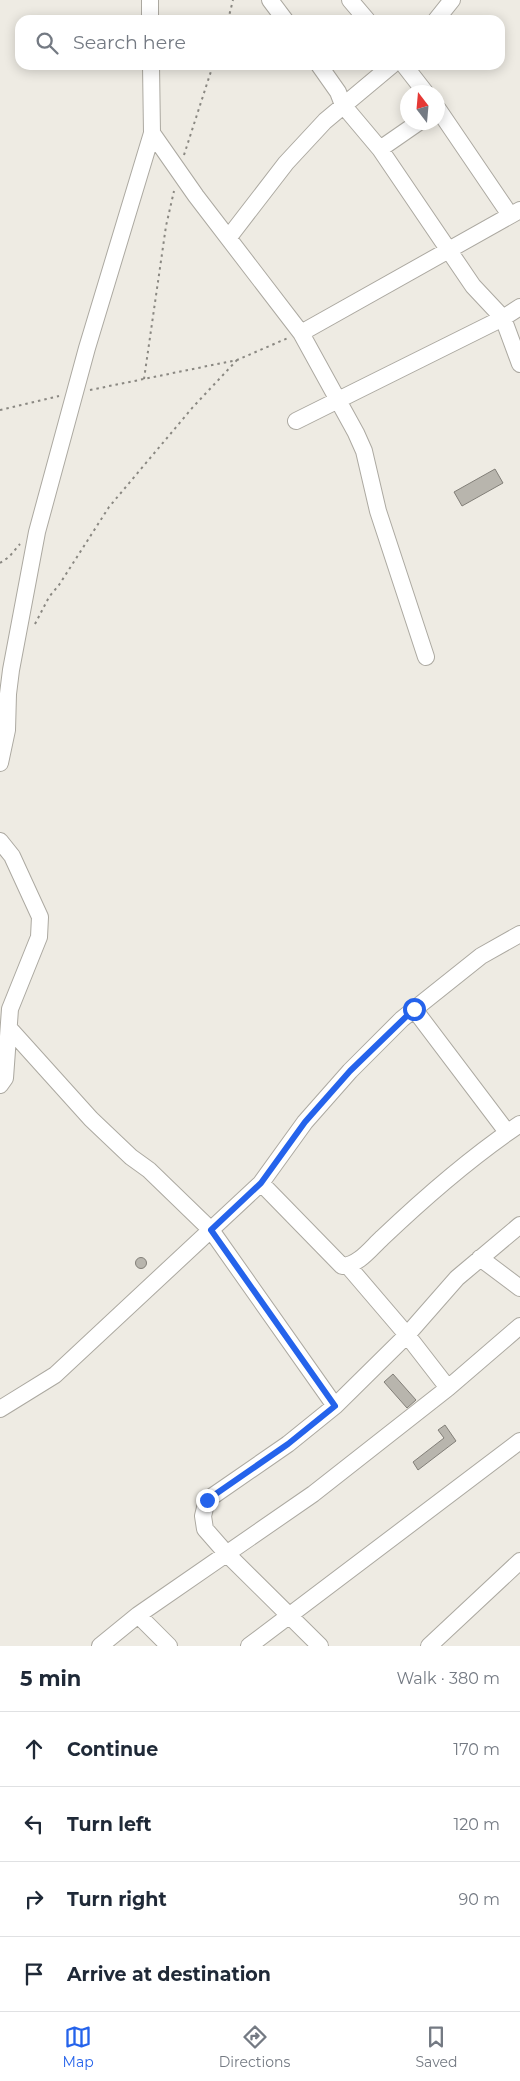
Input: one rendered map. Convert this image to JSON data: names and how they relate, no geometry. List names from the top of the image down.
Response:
{
  "north": "top",
  "page": {
    "search": "Search here",
    "heading": ["5 min", "Walk · 380 m"],
    "list": [
      ["Continue", "170 m"],
      ["Turn left", "120 m"],
      ["Turn right", "90 m"],
      "Arrive at destination"
    ],
    "nav": ["Map", "Directions", "Saved"]
  }
}
